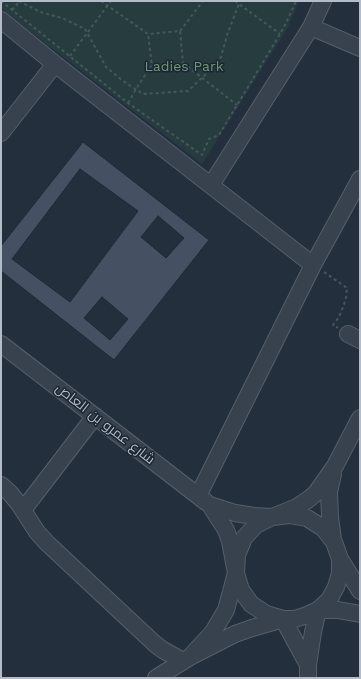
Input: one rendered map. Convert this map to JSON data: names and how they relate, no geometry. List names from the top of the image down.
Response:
{
  "streets": {
    "street": ["شارع عمرو بن العاص"]
  },
  "parks": ["Ladies Park"]
}
